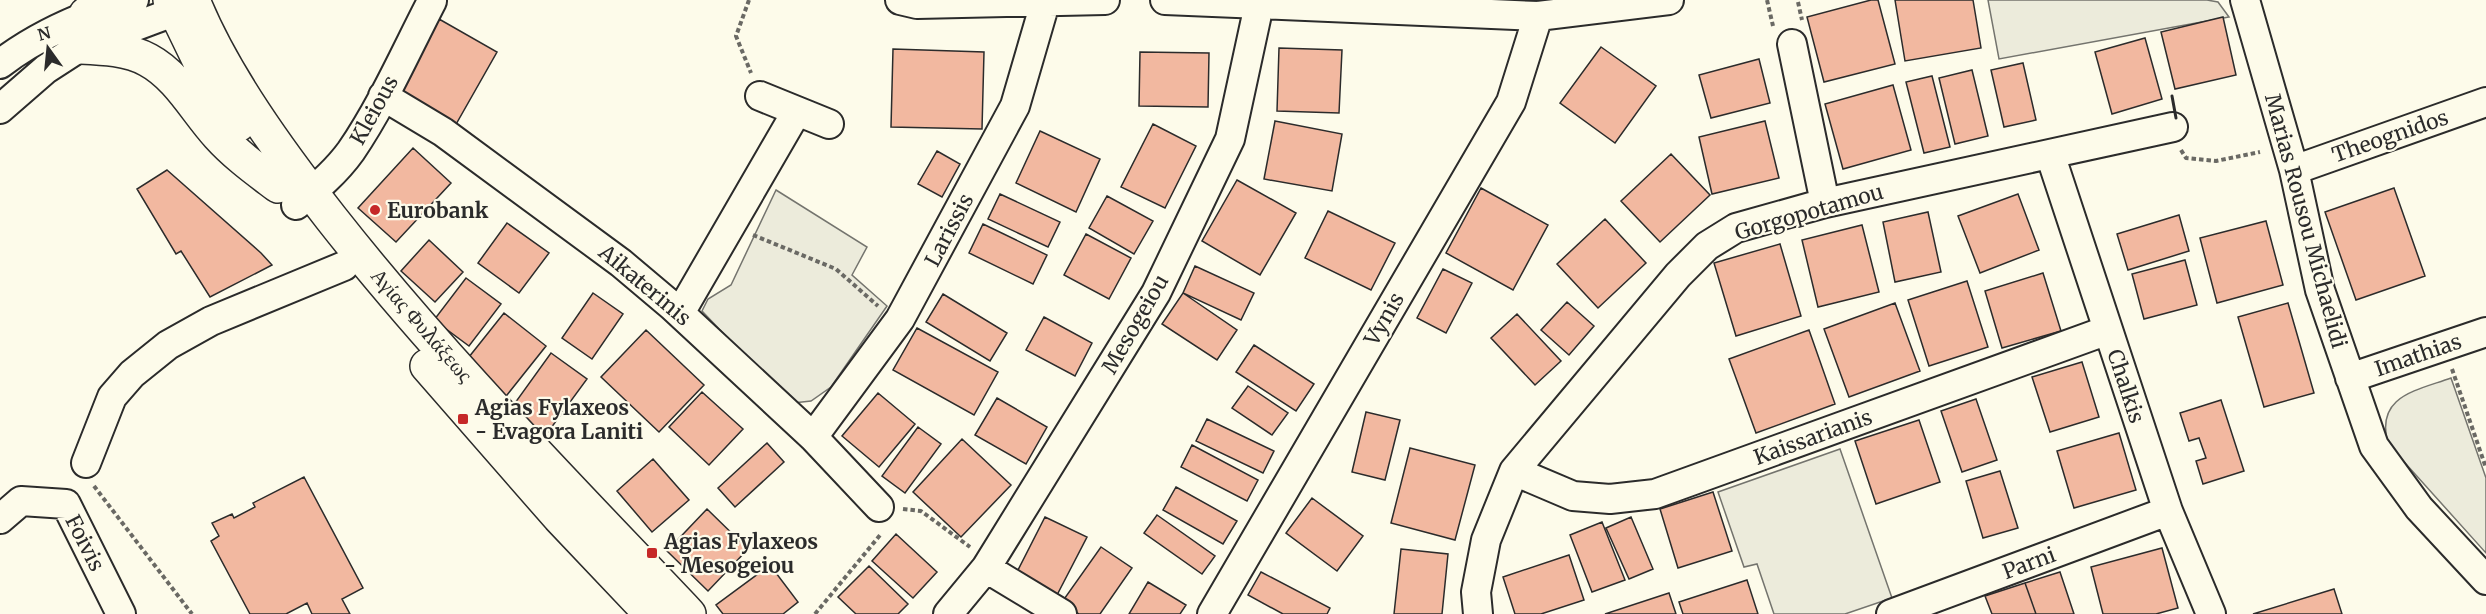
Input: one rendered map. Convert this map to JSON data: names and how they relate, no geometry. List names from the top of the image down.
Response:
{
  "streets": {
    "main road": ["Αγίας Φυλάξεως"],
    "street": [
      "Kleious",
      "Theognidos",
      "Gorgopotamou",
      "Marias Rousou Michaelidi",
      "Larissis",
      "Aikaterinis",
      "Vynis",
      "Mesogeiou",
      "Imathias",
      "Chalkis",
      "Kaissarianis",
      "Foivis",
      "Parni"
    ]
  },
  "crossings": [
    ["Kleious", "Aikaterinis"],
    ["Kleious", "Αγίας Φυλάξεως"],
    ["Theognidos", "Marias Rousou Michaelidi"],
    ["Gorgopotamou", "Chalkis"],
    ["Gorgopotamou", "Kaissarianis"],
    ["Marias Rousou Michaelidi", "Imathias"],
    ["Larissis", "Aikaterinis"],
    ["Chalkis", "Kaissarianis"],
    ["Chalkis", "Parni"]
  ],
  "places": {
    "other": ["Eurobank"],
    "transit": ["Agias Fylaxeos - Evagora Laniti", "Agias Fylaxeos - Mesogeiou"]
  },
  "north": "top"
}
